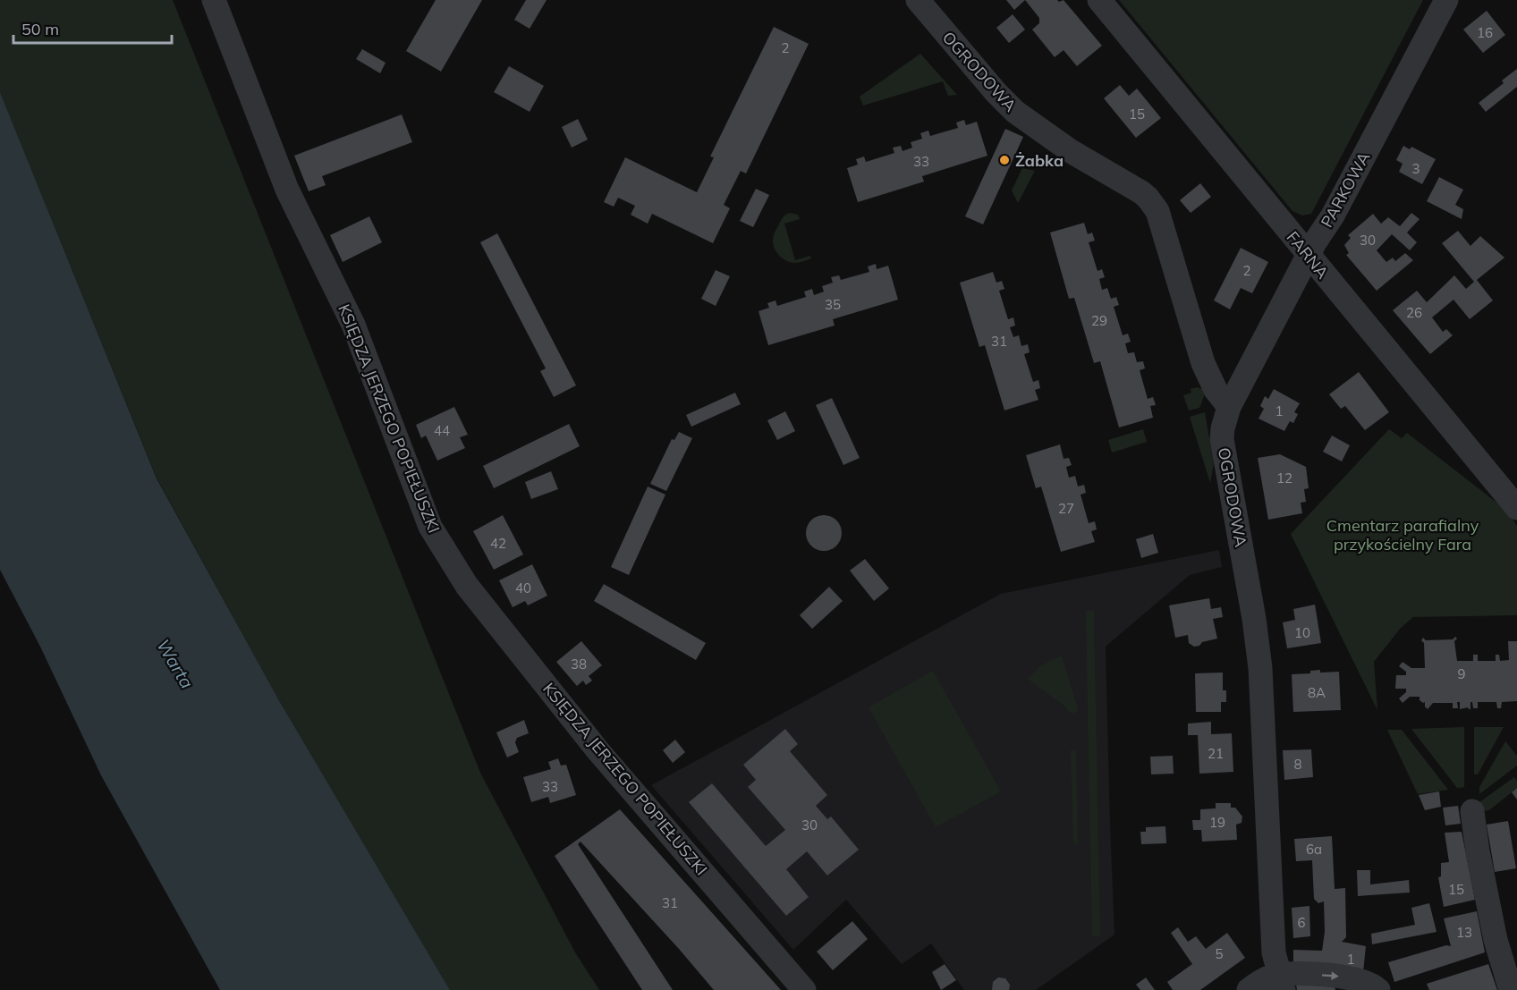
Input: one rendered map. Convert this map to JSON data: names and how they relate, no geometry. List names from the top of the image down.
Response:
{
  "streets": {
    "street": [
      "OGRODOWA",
      "PARKOWA",
      "FARNA",
      "KSIĘDZA JERZEGO POPIEŁUSZKI"
    ]
  },
  "crossings": [
    ["OGRODOWA", "PARKOWA"],
    ["PARKOWA", "FARNA"]
  ],
  "water": ["Warta"],
  "parks": ["Cmentarz parafialny przykościelny Fara"],
  "places": ["Żabka"],
  "house_numbers": [
    "16",
    "2",
    "15",
    "33",
    "3",
    "30",
    "2",
    "35",
    "26",
    "29",
    "31",
    "1",
    "44",
    "12",
    "27",
    "42",
    "40",
    "10",
    "38",
    "9",
    "8A",
    "21",
    "8",
    "33",
    "19",
    "30",
    "6a",
    "15",
    "31",
    "6",
    "13",
    "5",
    "1"
  ],
  "scale_bar": "50 m"
}
